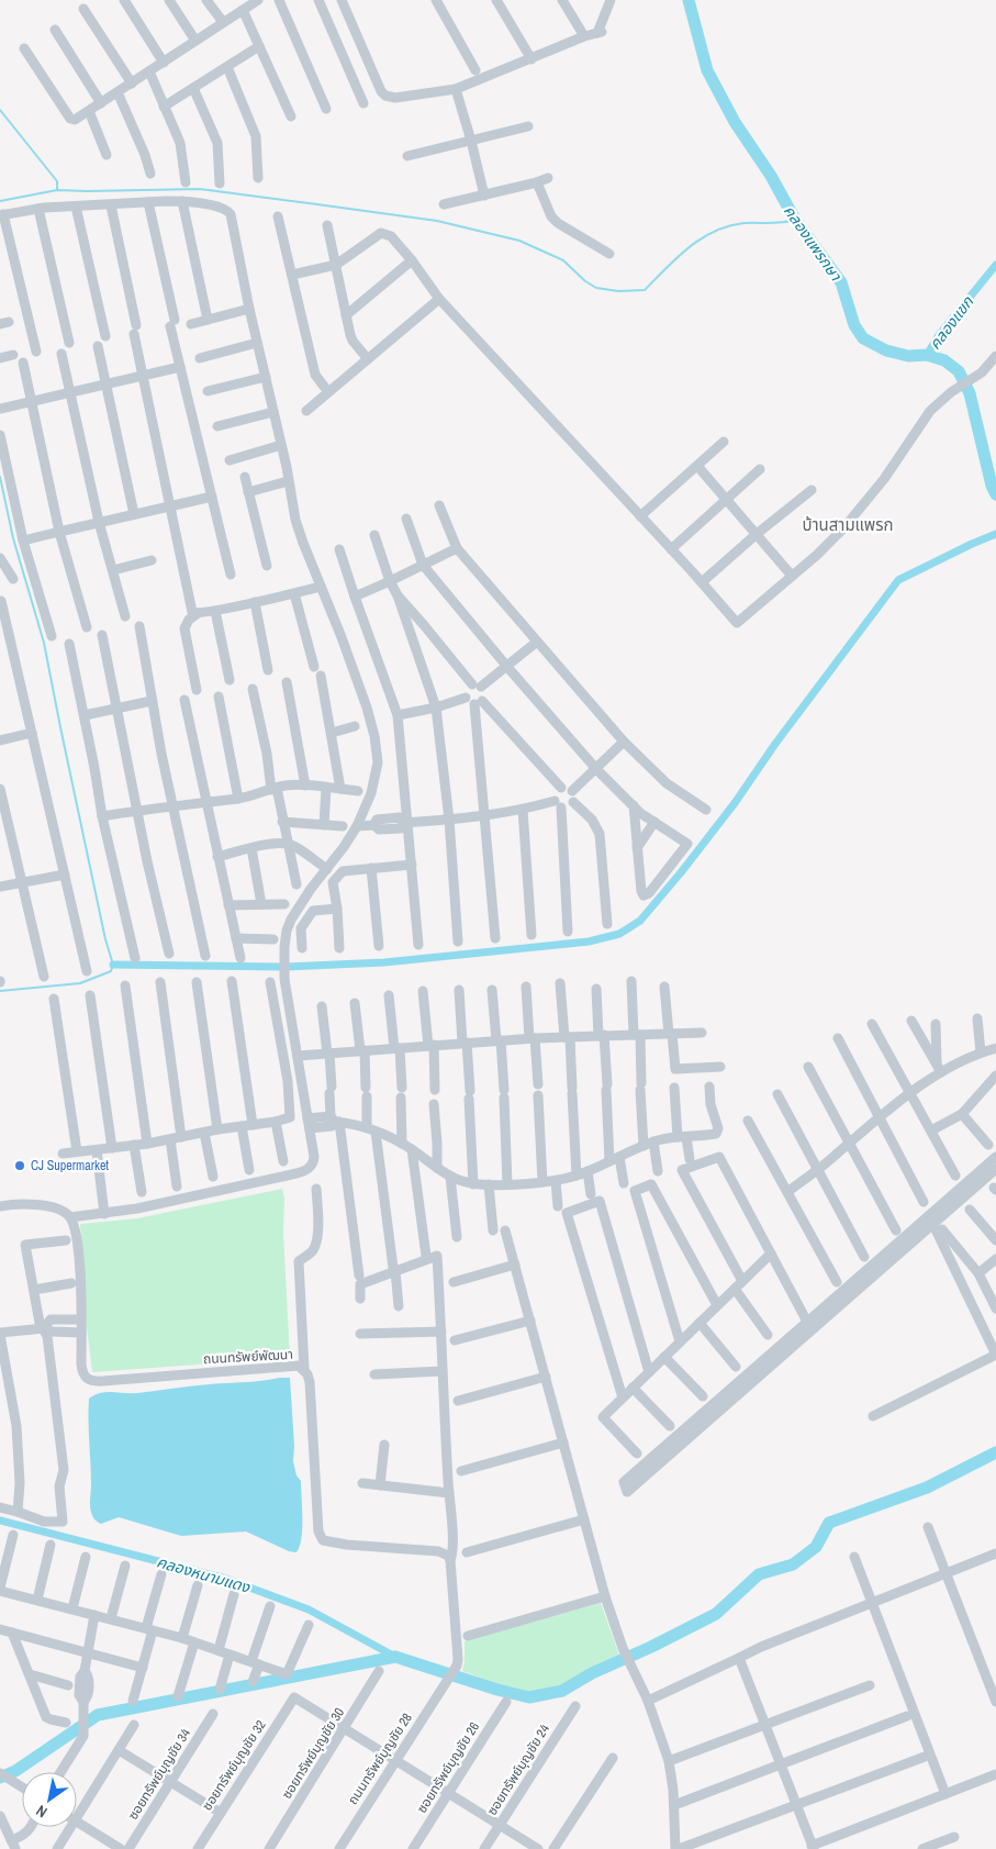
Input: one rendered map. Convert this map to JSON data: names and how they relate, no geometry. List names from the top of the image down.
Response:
{
  "streets": {
    "street": [
      "ถนนทรัพย์พัฒนา",
      "ซอยทรัพย์บุญชัย 30",
      "ถนนทรัพย์บุญชัย 28",
      "ซอยทรัพย์บุญชัย 32",
      "ซอยทรัพย์บุญชัย 26",
      "ซอยทรัพย์บุญชัย 24",
      "ซอยทรัพย์บุญชัย 34"
    ]
  },
  "crossings": [
    ["ถนนทรัพย์พัฒนา", "ถนนทรัพย์บุญชัย 28"],
    ["ซอยทรัพย์บุญชัย 30", "ซอยทรัพย์บุญชัย 32"]
  ],
  "districts": ["บ้านสามแพรก"],
  "water": ["คลองแพรกษา", "คลองแขก", "คลองหนามแดง"],
  "places": ["CJ Supermarket"],
  "north": "bottom left"
}
